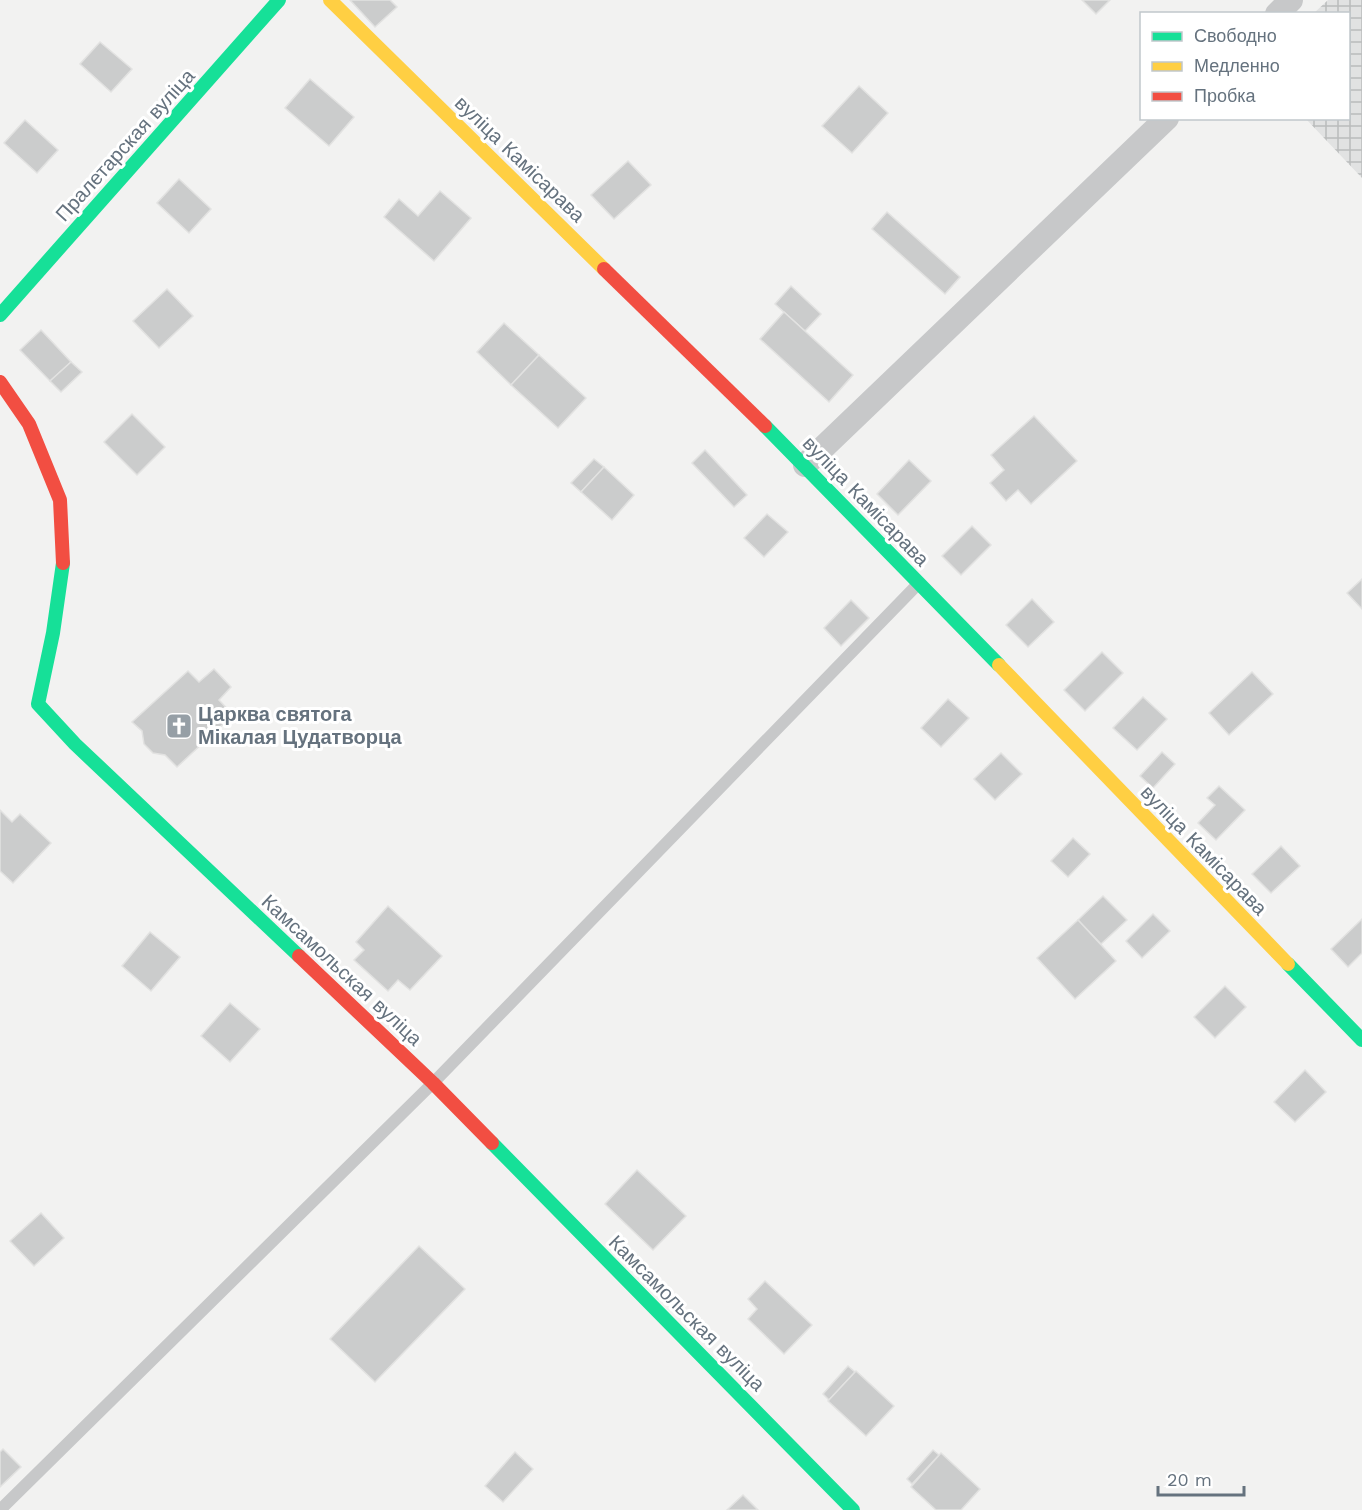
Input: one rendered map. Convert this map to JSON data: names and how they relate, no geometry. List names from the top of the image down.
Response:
{
  "streets": {
    "street": ["Пралетарская вуліца", "вуліца Камісарава", "Камсамольская вуліца"]
  },
  "places": {
    "church": ["Царква святога Мікалая Цудатворца"]
  },
  "legend": ["Свободно", "Медленно", "Пробка"],
  "scale_bar": "20 m"
}
